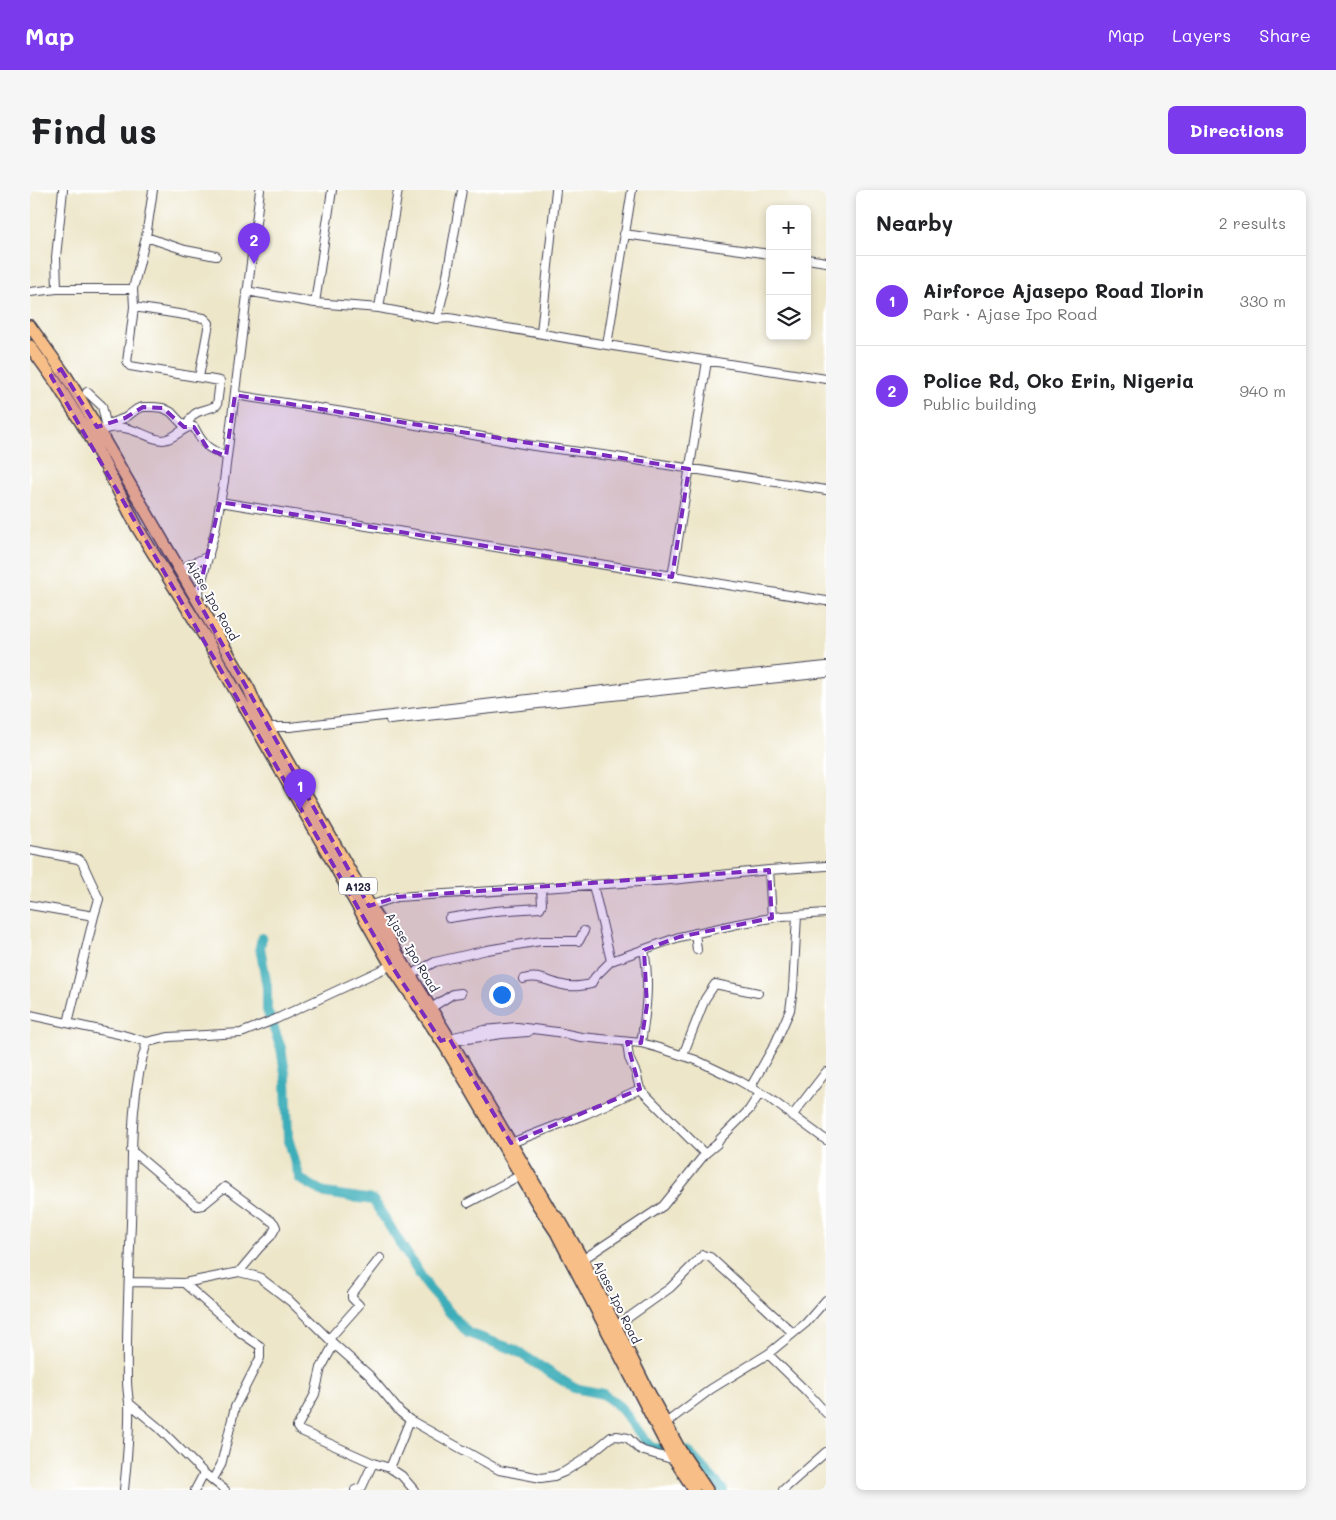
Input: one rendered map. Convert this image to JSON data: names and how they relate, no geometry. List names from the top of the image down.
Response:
{
  "streets": {
    "highway": ["Ajase Ipo Road", "A123"]
  },
  "page": {
    "header": "Map",
    "nav": ["Map", "Layers", "Share"],
    "buttons": "Directions",
    "title": "Find us",
    "heading": ["Nearby", "2 results"],
    "map_buttons": ["+", "−"],
    "pins": ["2", "1"],
    "list": [
      {
        "mark": "1",
        "name": "Airforce Ajasepo Road Ilorin",
        "note": "Park · Ajase Ipo Road",
        "value": "330 m"
      },
      {
        "mark": "2",
        "name": "Police Rd, Oko Erin, Nigeria",
        "note": "Public building",
        "value": "940 m"
      }
    ]
  }
}
